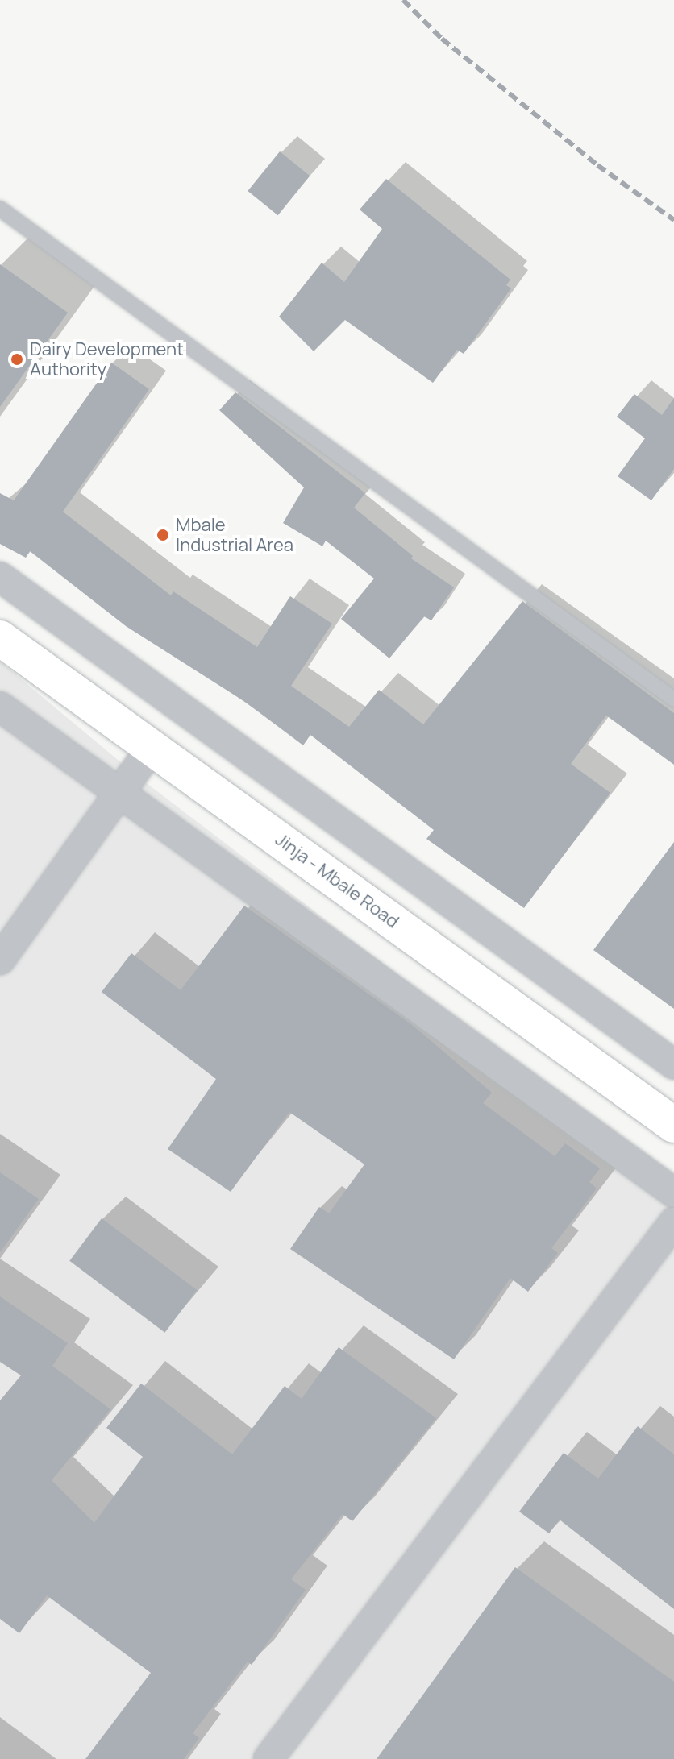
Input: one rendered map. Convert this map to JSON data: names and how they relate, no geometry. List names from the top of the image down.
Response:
{
  "streets": {
    "main road": ["Jinja - Mbale Road"]
  },
  "places": ["Dairy Development Authority", "Mbale Industrial Area"]
}
